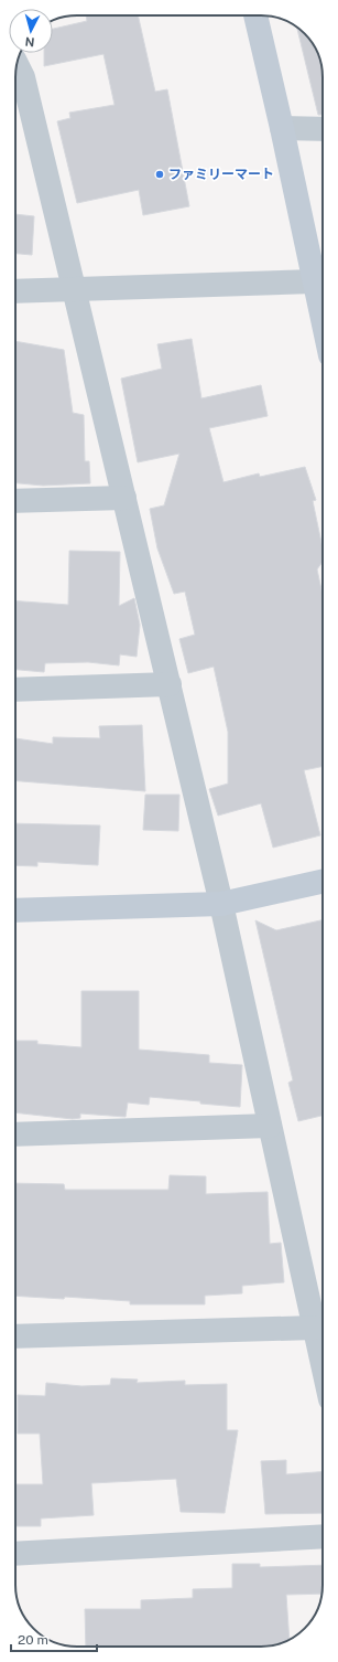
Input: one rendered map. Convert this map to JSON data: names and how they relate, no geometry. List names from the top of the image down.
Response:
{
  "places": ["ファミリーマート"],
  "scale_bar": "20 m",
  "north": "bottom"
}
